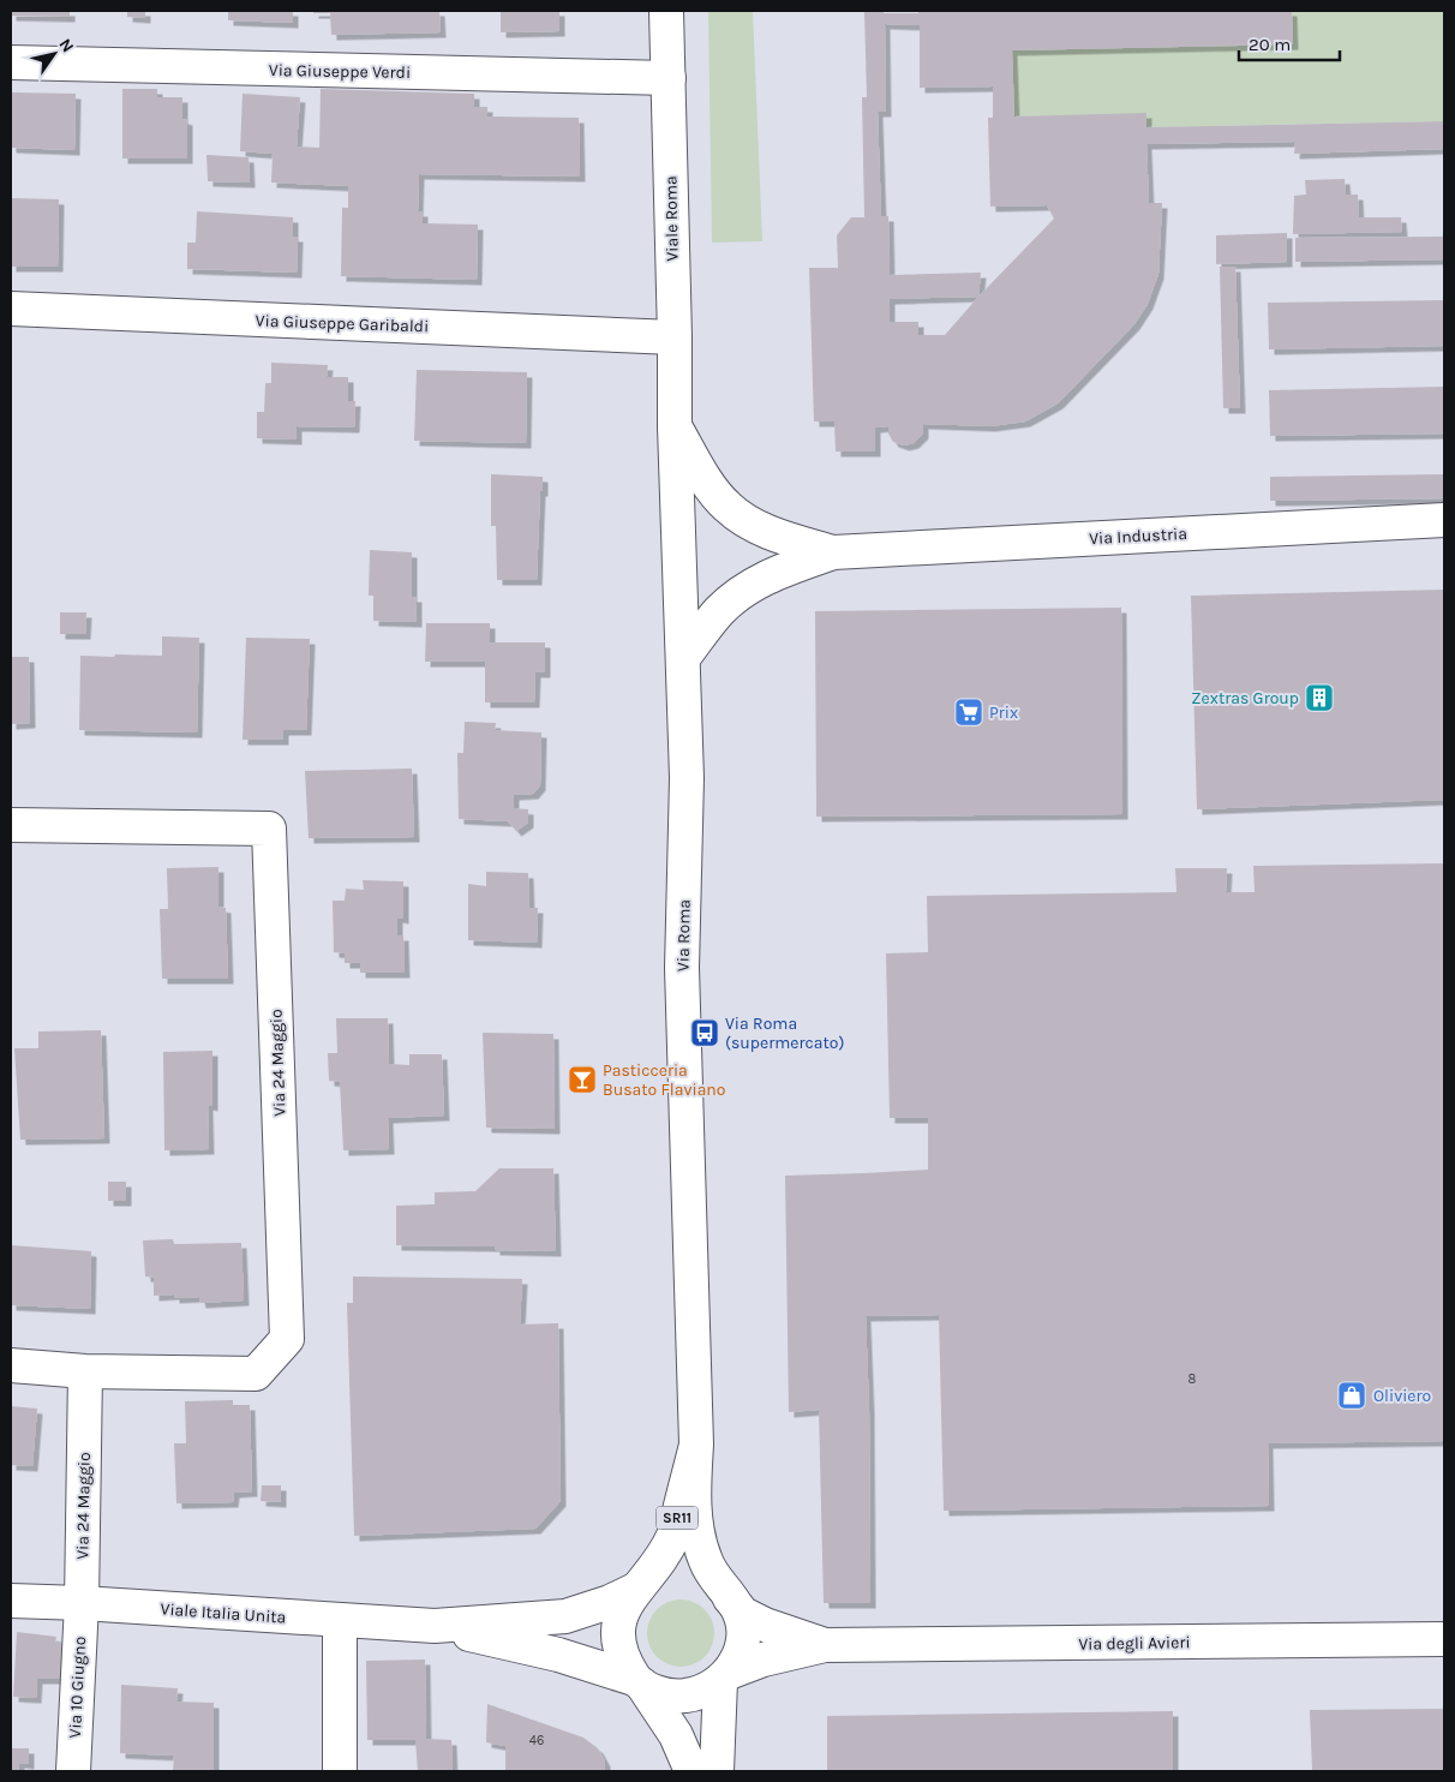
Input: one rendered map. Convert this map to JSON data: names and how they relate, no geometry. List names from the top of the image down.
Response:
{
  "streets": {
    "street": [
      "Via Giuseppe Verdi",
      "Viale Roma",
      "Via Giuseppe Garibaldi",
      "Via Industria",
      "Via Roma",
      "Via 24 Maggio",
      "SR11",
      "Viale Italia Unita",
      "Via degli Avieri",
      "Via 10 Giugno"
    ]
  },
  "crossings": [
    ["Via Giuseppe Verdi", "Viale Roma"],
    ["Viale Roma", "Via Giuseppe Garibaldi"],
    ["Viale Roma", "Via Industria"],
    ["Viale Roma", "Via Roma"],
    ["Via Industria", "Via Roma"],
    ["Via Roma", "Viale Italia Unita"],
    ["Via Roma", "Via degli Avieri"],
    ["Via 24 Maggio", "Viale Italia Unita"],
    ["Via 24 Maggio", "Via 10 Giugno"],
    ["Viale Italia Unita", "Via degli Avieri"],
    ["Viale Italia Unita", "Via 10 Giugno"]
  ],
  "places": {
    "building": ["Zextras Group"],
    "supermarket": ["Prix"],
    "bus stop": ["Via Roma (supermercato)"],
    "bar": ["Pasticceria Busato Flaviano"],
    "shop": ["Oliviero"]
  },
  "house_numbers": ["8", "46"],
  "scale_bar": "20 m",
  "north": "top right"
}
